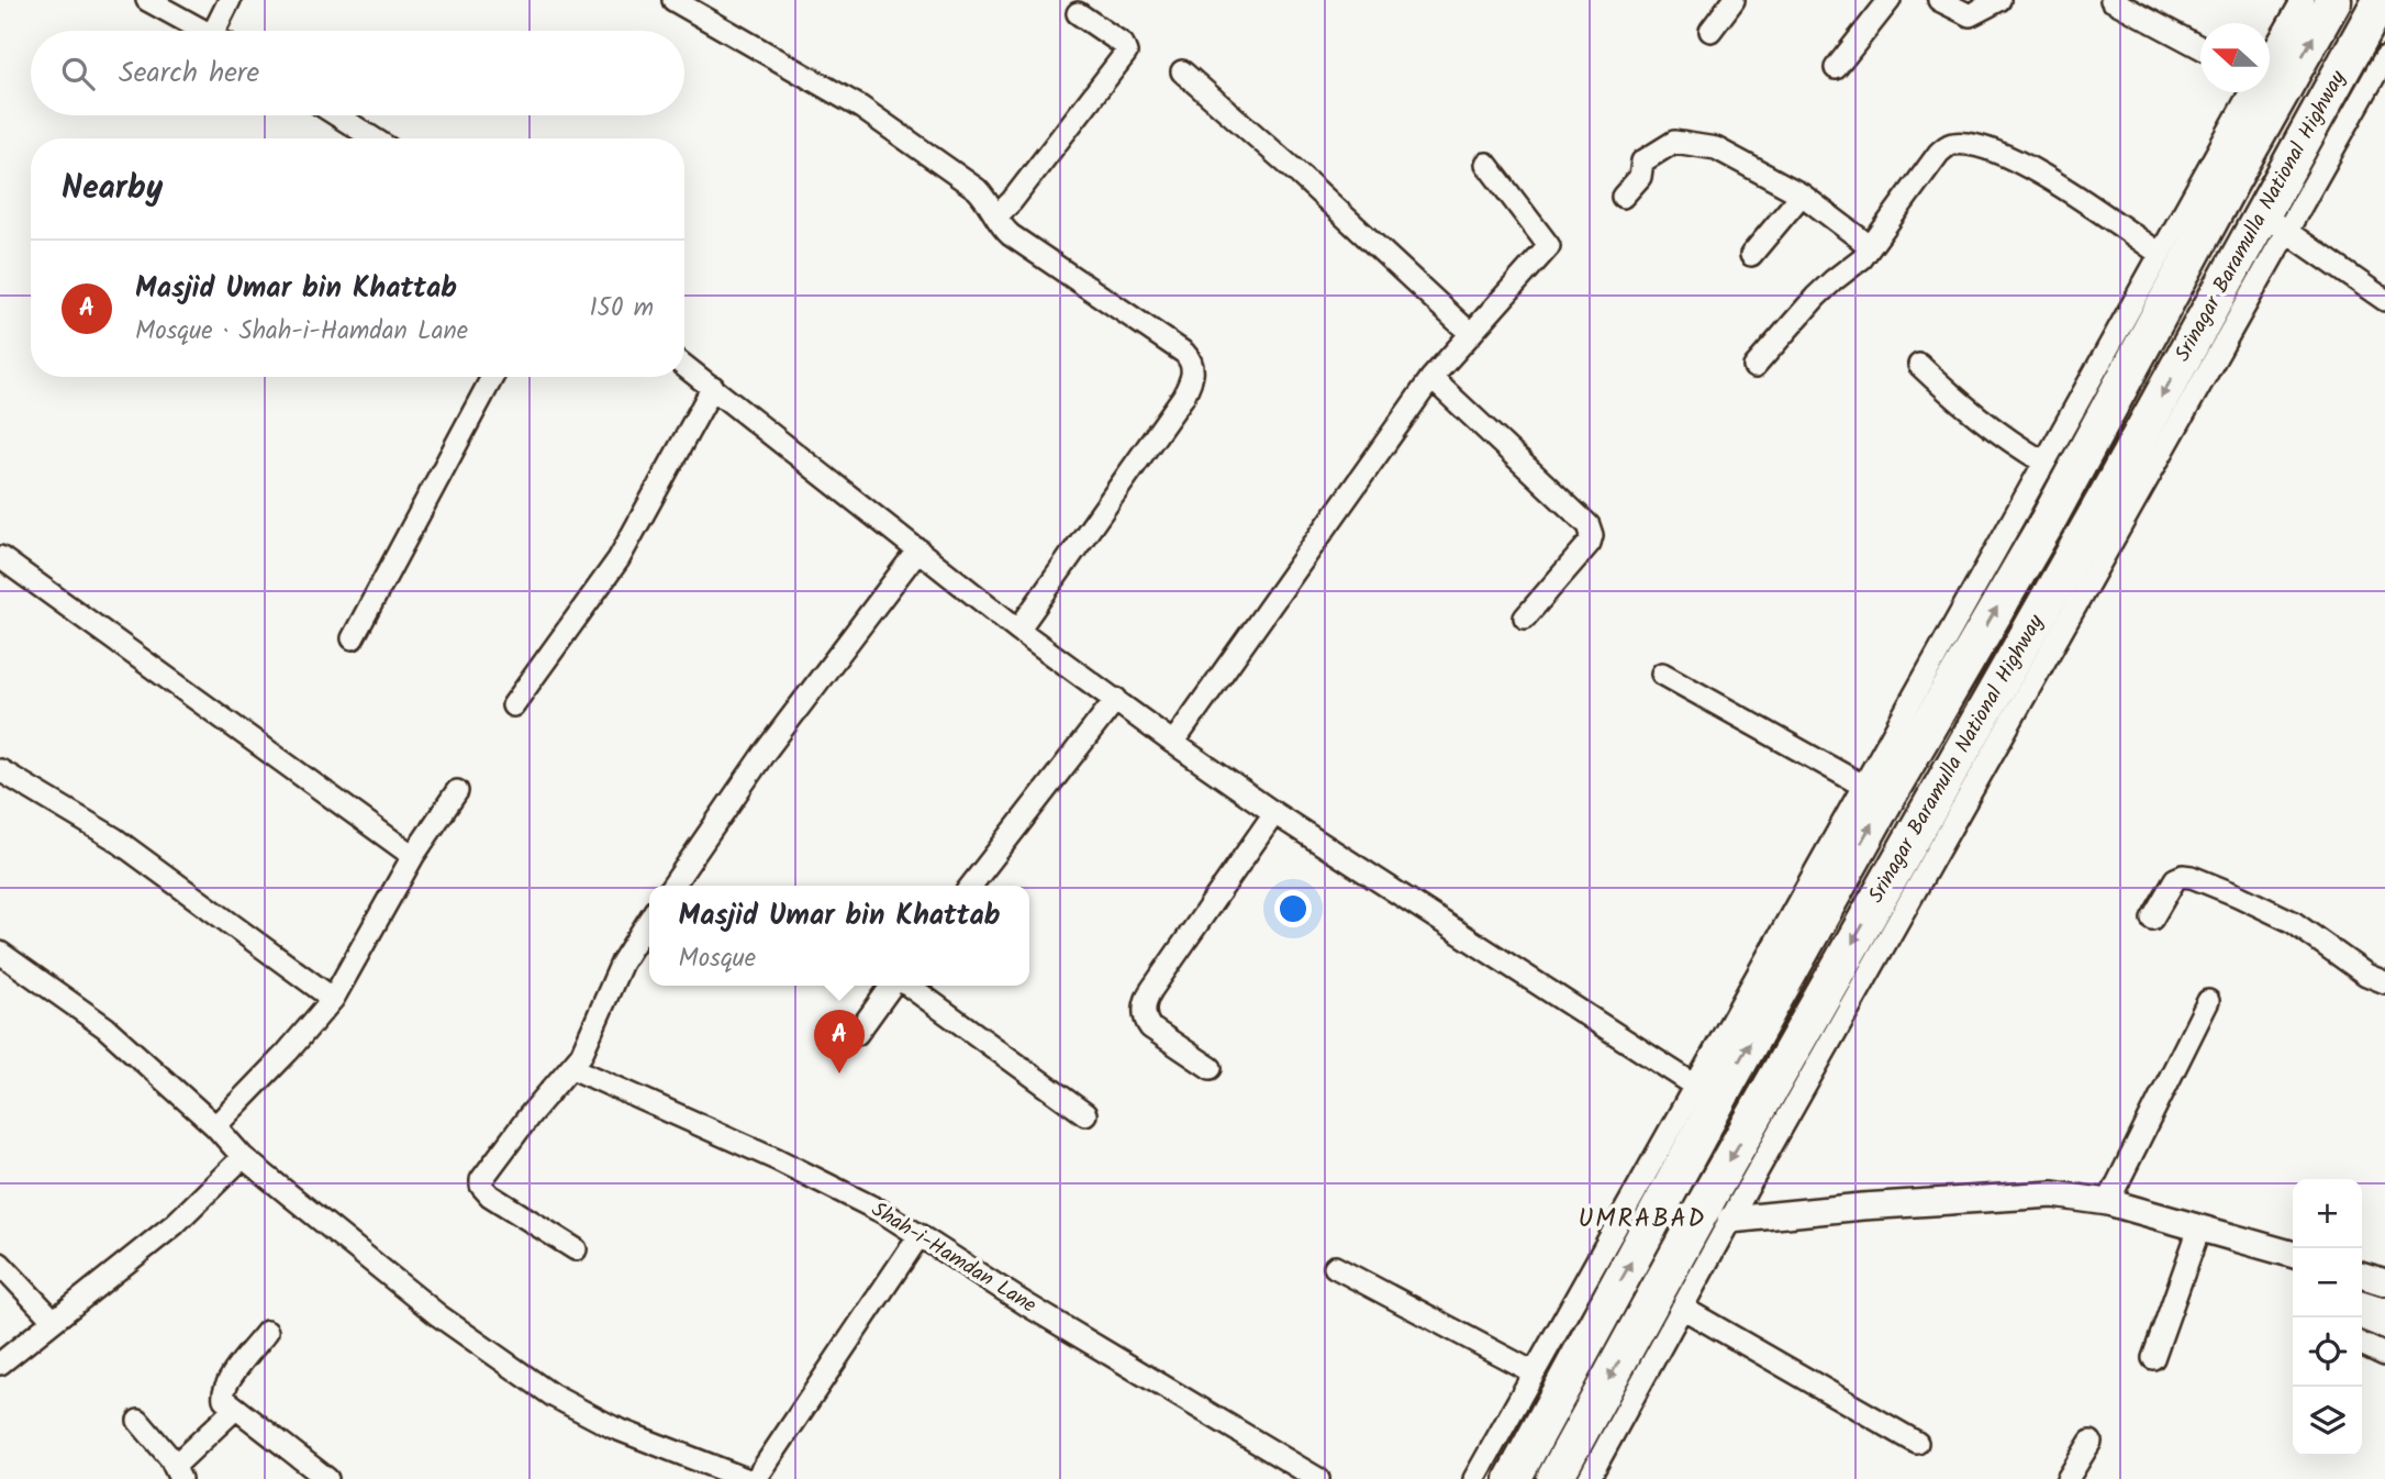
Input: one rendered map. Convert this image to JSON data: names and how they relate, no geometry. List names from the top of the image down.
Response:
{
  "streets": {
    "highway": ["Srinagar Baramulla National Highway"],
    "street": ["Shah-i-Hamdan Lane"]
  },
  "districts": ["UMRABAD"],
  "north": "left",
  "page": {
    "search": "Search here",
    "heading": "Nearby",
    "list": [
      {
        "mark": "A",
        "name": "Masjid Umar bin Khattab",
        "note": "Mosque · Shah-i-Hamdan Lane",
        "value": "150 m"
      }
    ],
    "popup": ["Masjid Umar bin Khattab", "Mosque"],
    "pins": "A",
    "map_buttons": ["+", "−"]
  }
}
